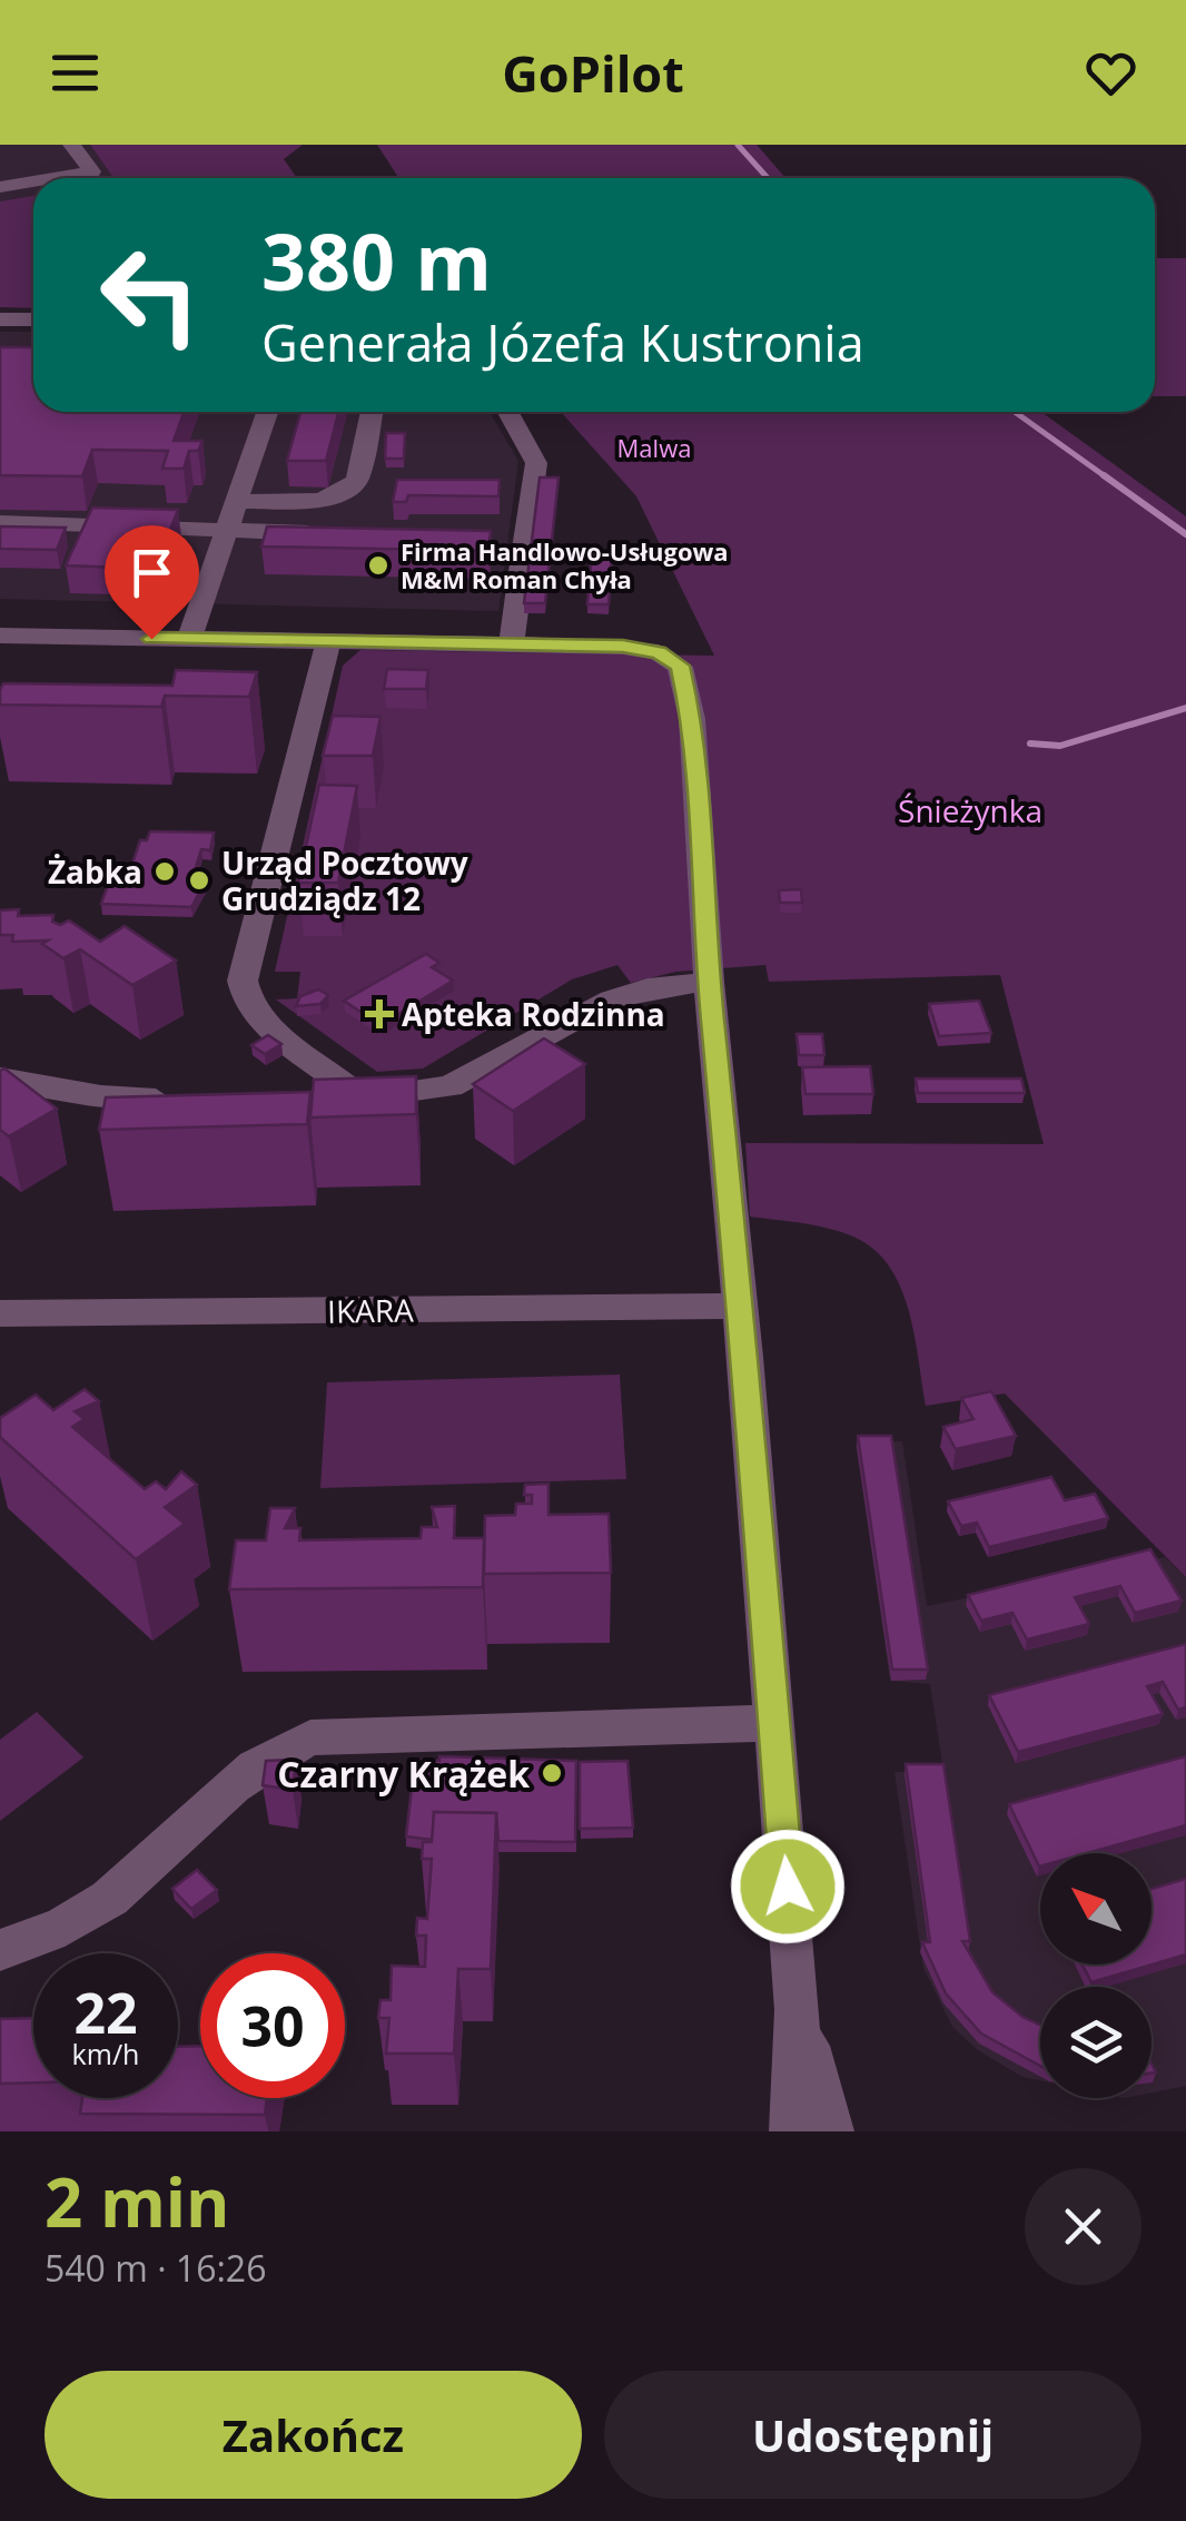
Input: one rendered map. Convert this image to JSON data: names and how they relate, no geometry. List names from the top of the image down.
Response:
{
  "streets": {
    "street": ["IKARA"]
  },
  "parks": ["Malwa", "Śnieżynka"],
  "places": {
    "other": [
      "Firma Handlowo-Usługowa M&M Roman Chyła",
      "Żabka",
      "Urząd Pocztowy Grudziądz 12",
      "Czarny Krążek"
    ],
    "health": ["Apteka Rodzinna"]
  },
  "north": "top left",
  "page": {
    "header": "GoPilot",
    "turn": ["380 m", "Generała Józefa Kustronia"],
    "speed": "22 km/h",
    "limit": "30",
    "heading": ["2 min", "540 m · 16:26"],
    "buttons": ["Zakończ", "Udostępnij"]
  }
}
